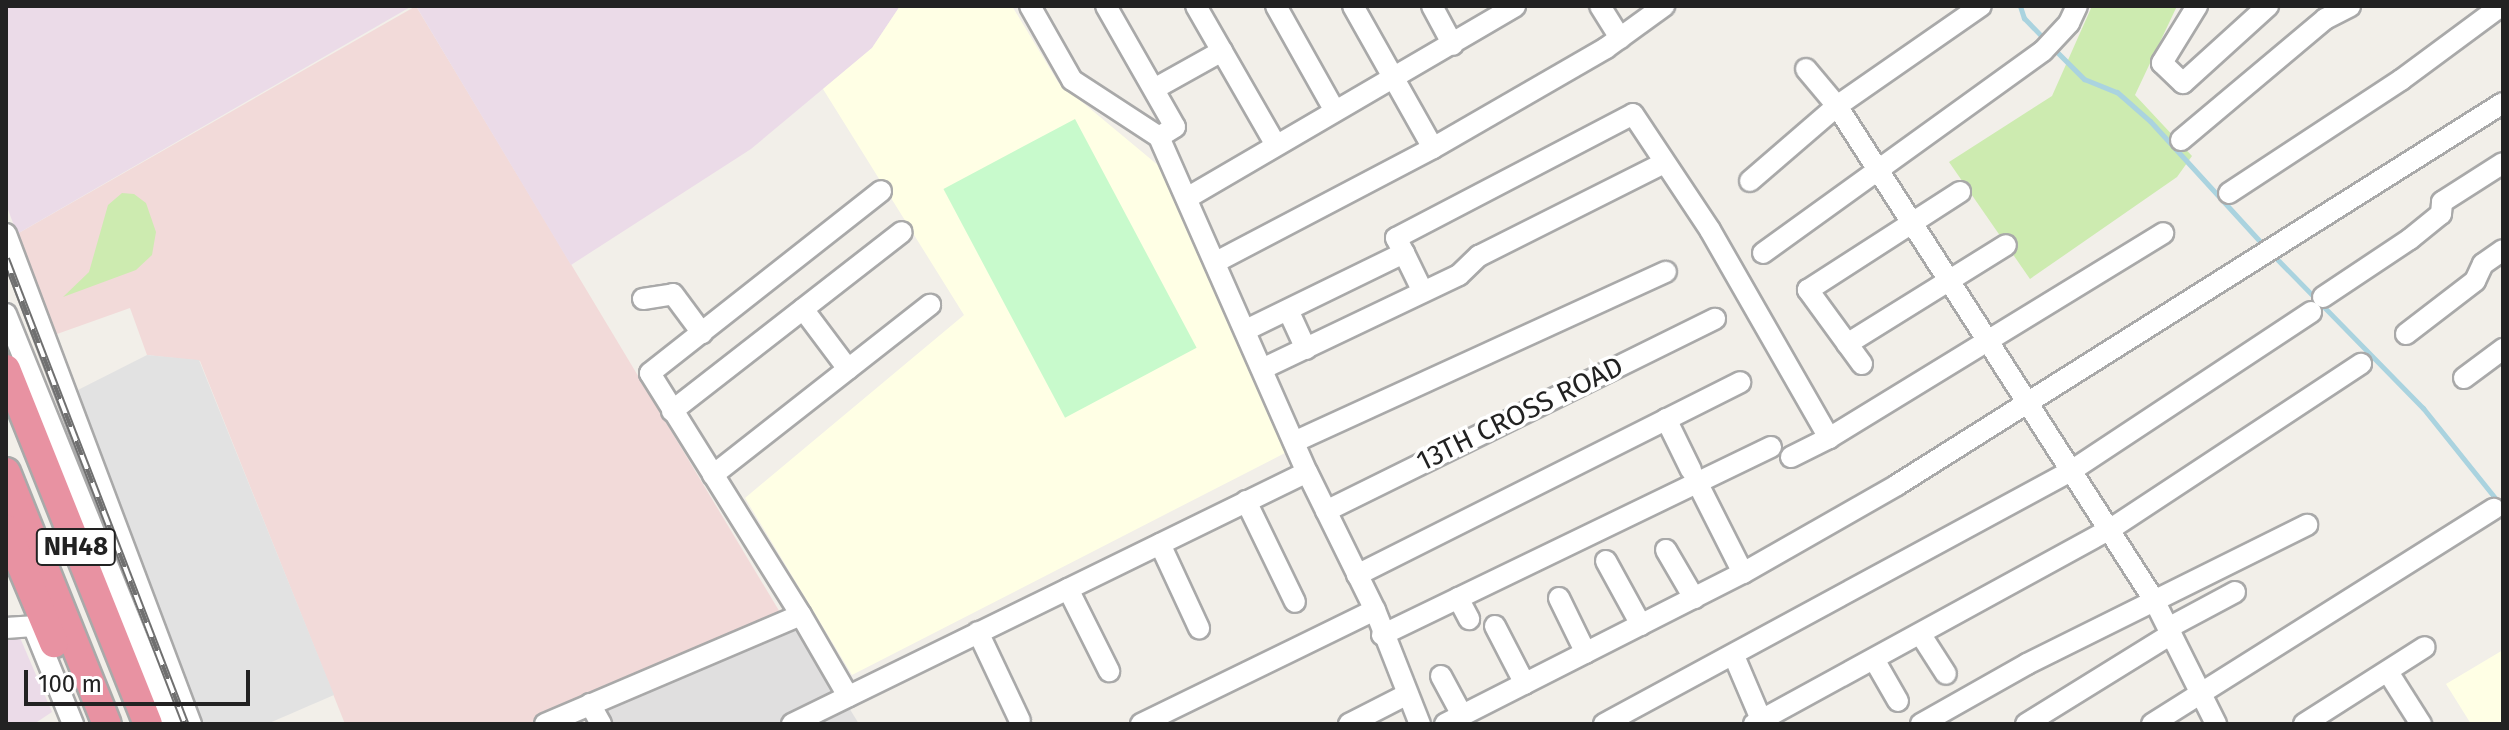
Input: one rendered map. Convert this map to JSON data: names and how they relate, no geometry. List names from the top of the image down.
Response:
{
  "streets": {
    "highway": ["NH48"],
    "street": ["13TH CROSS ROAD"]
  },
  "scale_bar": "100 m"
}
